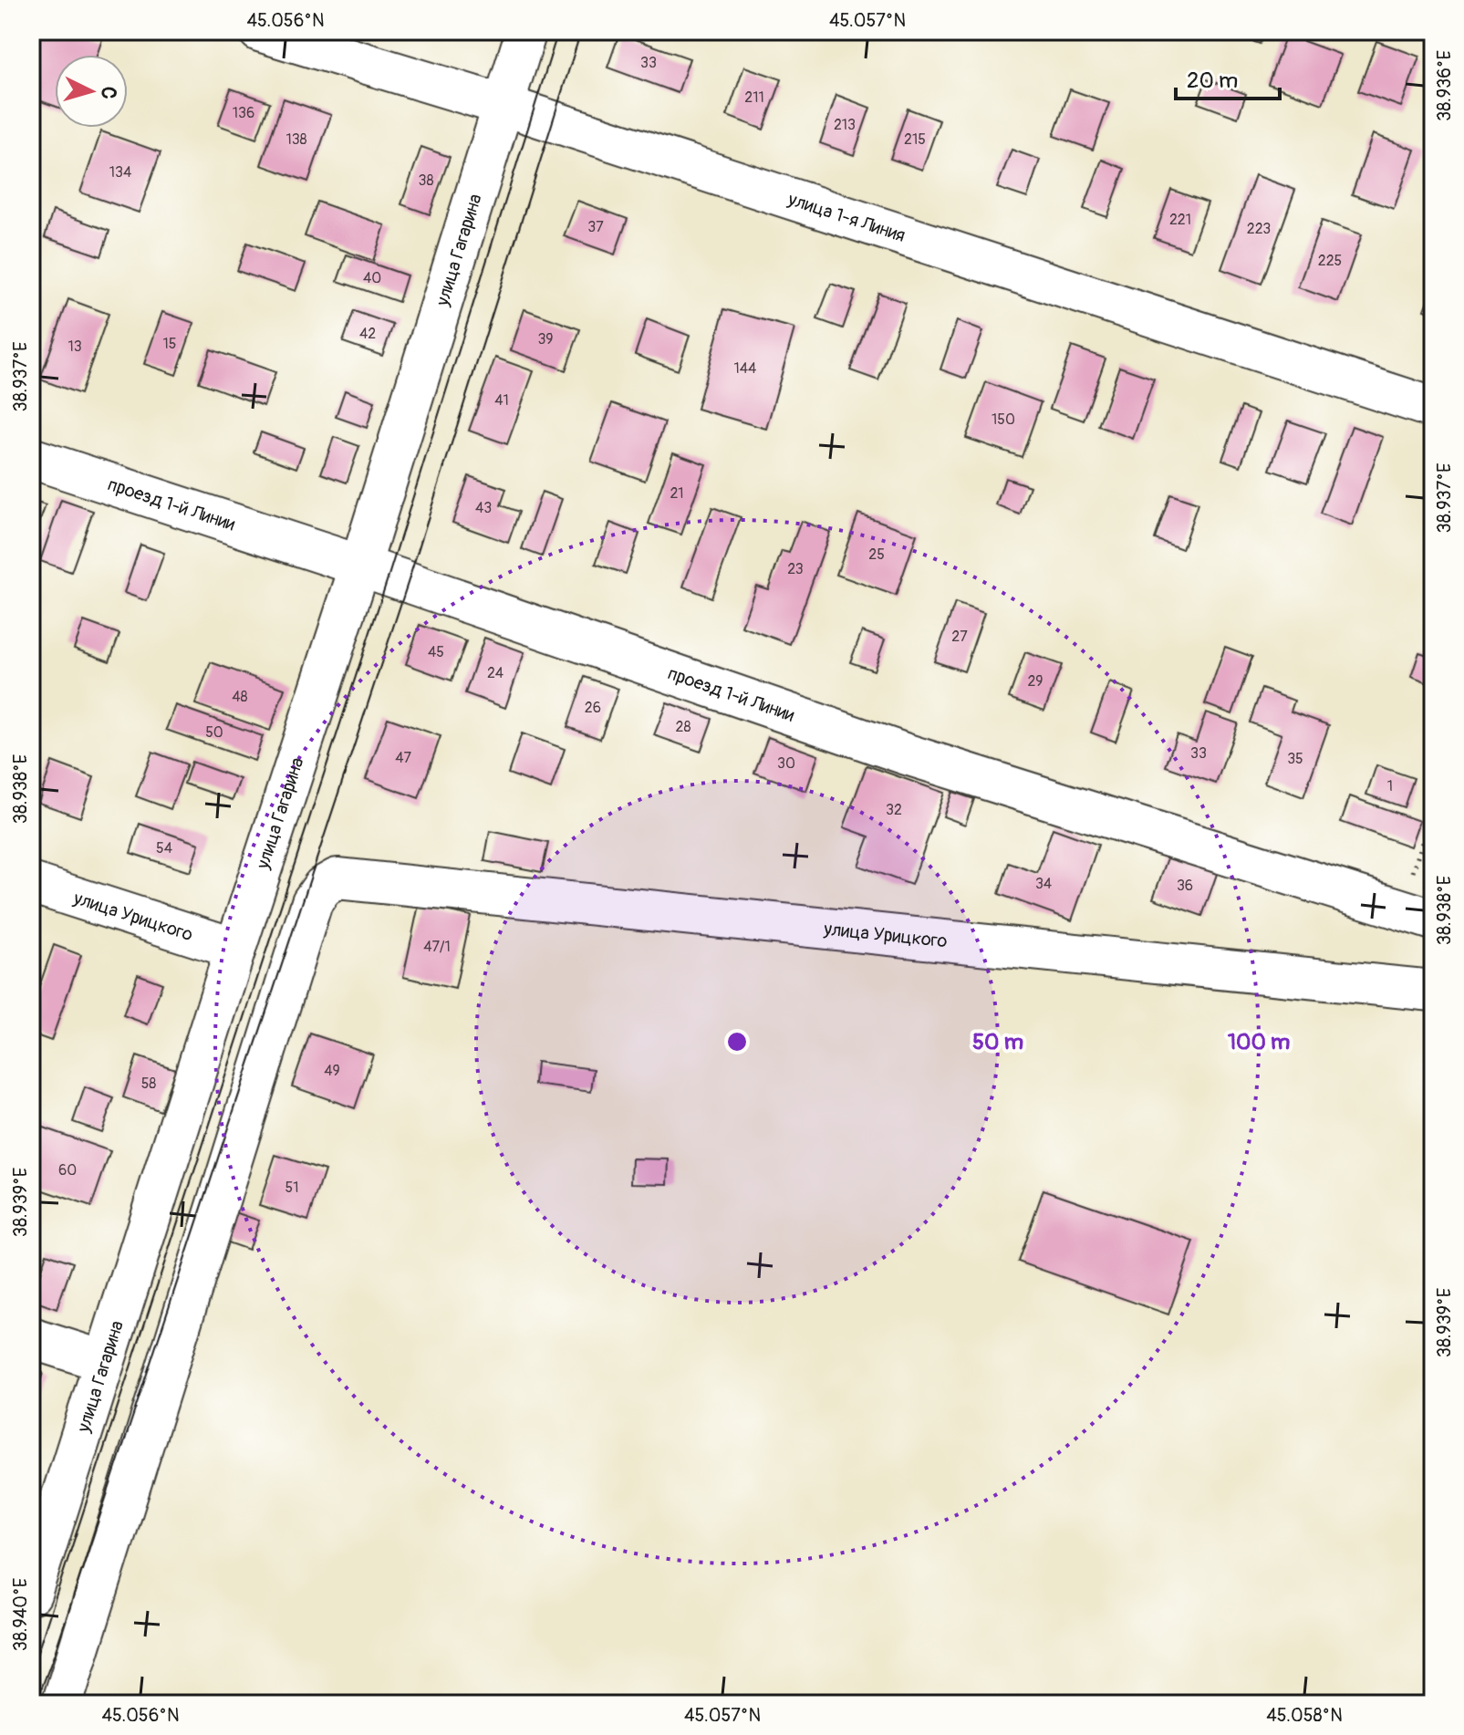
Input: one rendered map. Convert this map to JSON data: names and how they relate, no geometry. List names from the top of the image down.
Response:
{
  "streets": {
    "street": [
      "улица 1-я Линия",
      "улица Гагарина",
      "проезд 1-й Линии",
      "улица Урицкого"
    ]
  },
  "crossings": [
    ["улица 1-я Линия", "улица Гагарина"],
    ["улица Гагарина", "проезд 1-й Линии"],
    ["улица Гагарина", "улица Урицкого"]
  ],
  "house_numbers": [
    "33",
    "211",
    "136",
    "213",
    "138",
    "215",
    "134",
    "38",
    "221",
    "37",
    "223",
    "225",
    "40",
    "42",
    "39",
    "15",
    "13",
    "144",
    "41",
    "150",
    "21",
    "43",
    "25",
    "23",
    "27",
    "45",
    "24",
    "29",
    "48",
    "26",
    "28",
    "50",
    "33",
    "47",
    "35",
    "30",
    "1",
    "32",
    "54",
    "34",
    "36",
    "47/1",
    "49",
    "58",
    "60",
    "51"
  ],
  "scale_bar": "20 m",
  "north": "right",
  "coordinates": [
    "45.056°N",
    "45.057°N",
    "38.936°E",
    "38.937°E",
    "38.938°E",
    "38.939°E",
    "38.940°E",
    "45.058°N"
  ],
  "rings": ["50 m", "100 m"]
}
